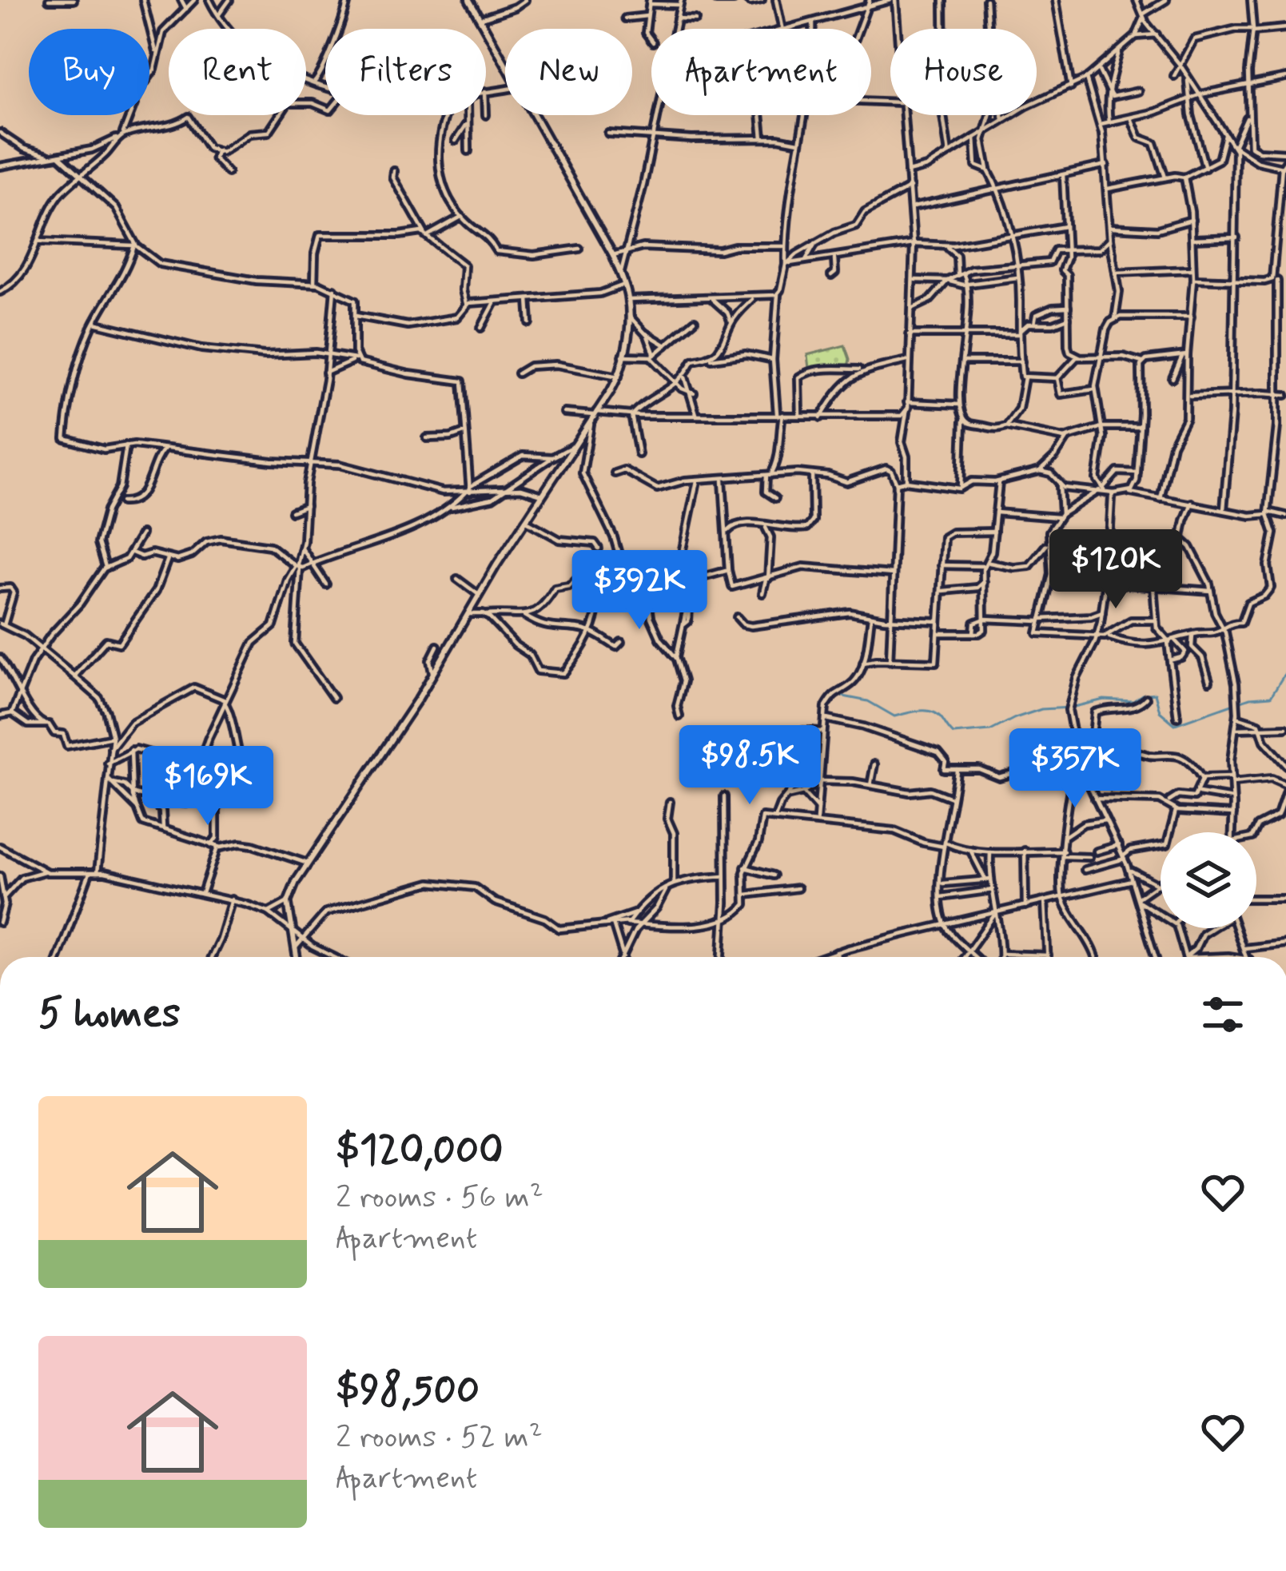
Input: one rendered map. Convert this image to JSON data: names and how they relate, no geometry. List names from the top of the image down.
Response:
{
  "page": {
    "chip": [
      "Buy",
      "Rent",
      "Filters",
      "New",
      "Apartment",
      "House"
    ],
    "price": [
      "$120K",
      "$392K",
      "$98.5K",
      "$357K",
      "$169K"
    ],
    "heading": "5 homes",
    "list": [
      {
        "name": "$120,000",
        "note": "2 rooms · 56 m² · Apartment"
      },
      {
        "name": "$98,500",
        "note": "2 rooms · 52 m² · Apartment"
      }
    ]
  }
}
